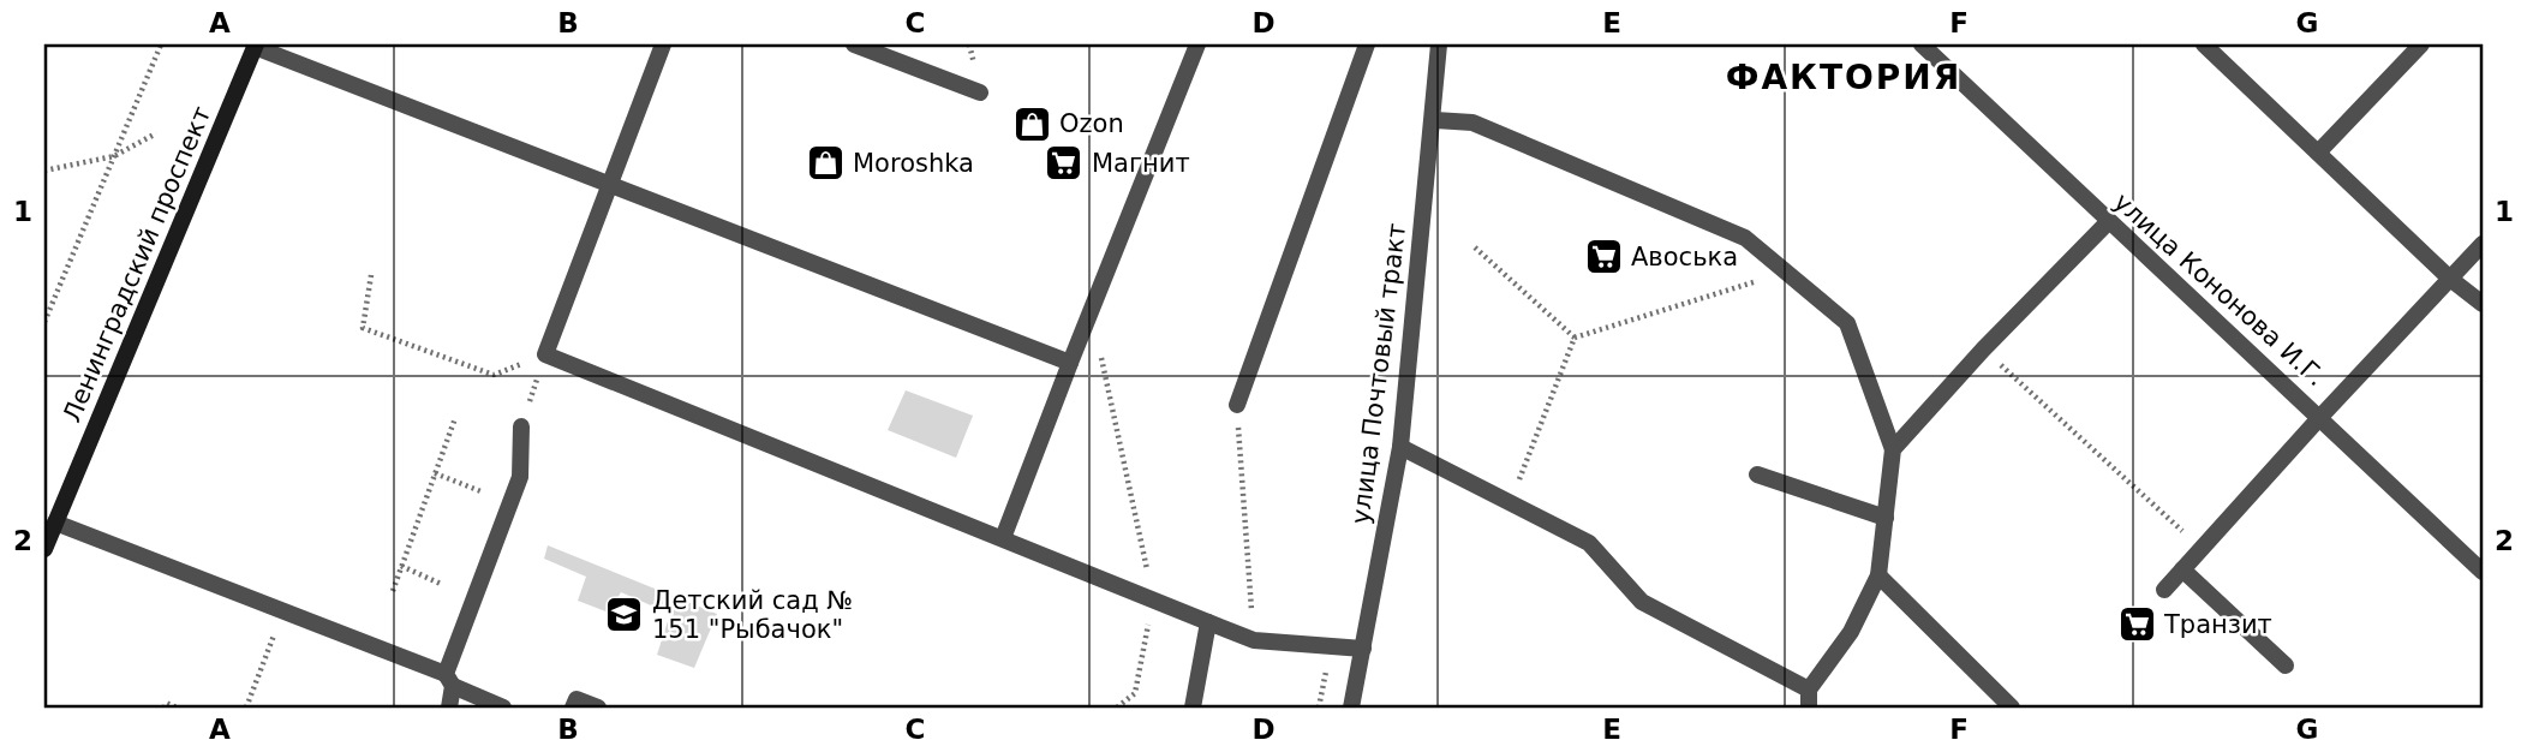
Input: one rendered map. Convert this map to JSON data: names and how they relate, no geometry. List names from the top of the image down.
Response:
{
  "streets": {
    "main road": ["Ленинградский проспект"],
    "street": ["улица Кононова И.Г.", "улица Почтовый тракт"]
  },
  "districts": ["ФАКТОРИЯ"],
  "places": {
    "shop": ["Ozon", "Moroshka"],
    "supermarket": ["Магнит", "Авоська", "Транзит"],
    "school or university": ["Детский сад № 151 \"Рыбачок\""]
  },
  "grid": {
    "columns": [
      "A",
      "B",
      "C",
      "D",
      "E",
      "F",
      "G"
    ],
    "rows": ["1", "2"]
  }
}
